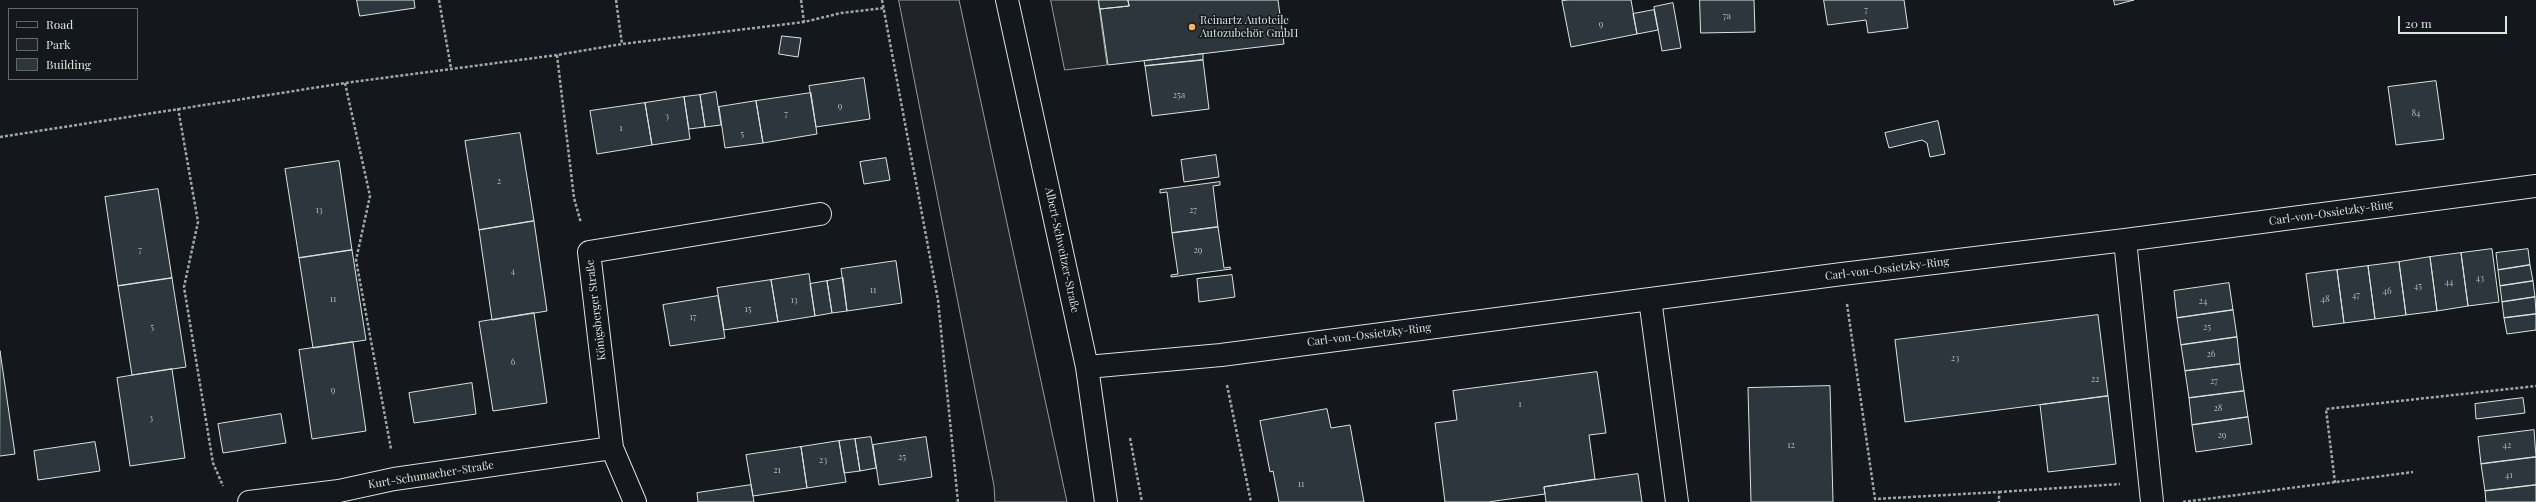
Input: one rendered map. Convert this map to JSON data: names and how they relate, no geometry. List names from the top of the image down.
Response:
{
  "streets": {
    "street": [
      "Carl-von-Ossietzky-Ring",
      "Albert-Schweitzer-Straße",
      "Königsberger Straße",
      "Kurt-Schumacher-Straße"
    ]
  },
  "crossings": [
    ["Carl-von-Ossietzky-Ring", "Albert-Schweitzer-Straße"],
    ["Königsberger Straße", "Kurt-Schumacher-Straße"]
  ],
  "places": ["Reinartz Autoteile Autozubehör GmbH"],
  "house_numbers": [
    "7",
    "7a",
    "9",
    "25a",
    "9",
    "84",
    "7",
    "3",
    "1",
    "5",
    "2",
    "13",
    "27",
    "7",
    "29",
    "4",
    "43",
    "44",
    "45",
    "11",
    "46",
    "47",
    "11",
    "48",
    "13",
    "24",
    "15",
    "17",
    "5",
    "25",
    "26",
    "23",
    "6",
    "22",
    "27",
    "9",
    "1",
    "28",
    "3",
    "29",
    "12",
    "42",
    "25",
    "23",
    "21",
    "41",
    "11"
  ],
  "legend": ["Road", "Park", "Building"],
  "scale_bar": "20 m"
}
